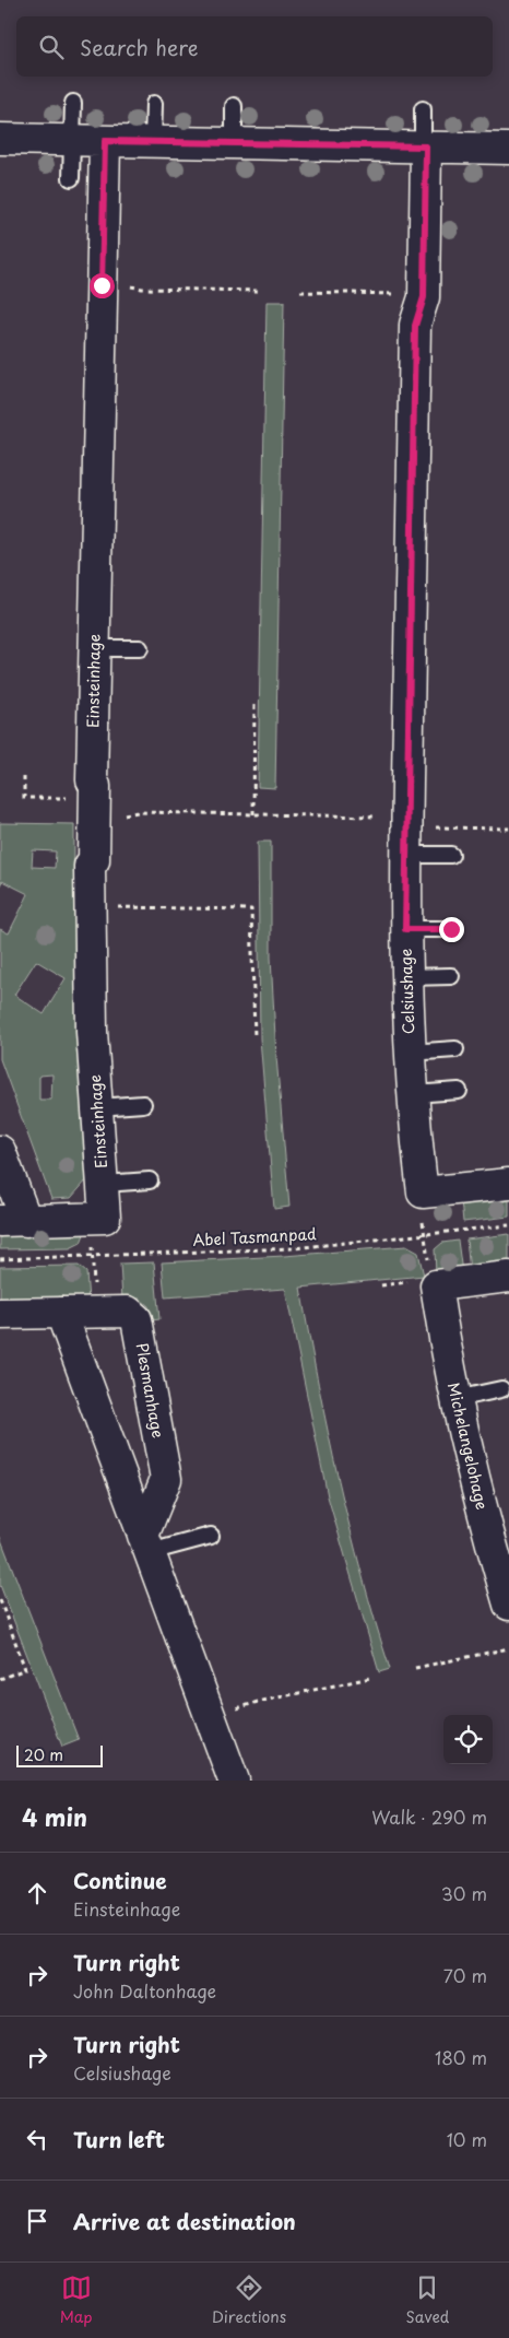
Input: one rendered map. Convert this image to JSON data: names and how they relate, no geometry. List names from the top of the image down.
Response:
{
  "streets": {
    "street": [
      "Einsteinhage",
      "Celsiushage",
      "Plesmanhage",
      "Michelangelohage"
    ],
    "path": ["Abel Tasmanpad"]
  },
  "scale_bar": "20 m",
  "page": {
    "search": "Search here",
    "scale": "20 m",
    "heading": ["4 min", "Walk · 290 m"],
    "list": [
      ["Continue", "Einsteinhage", "30 m"],
      ["Turn right", "John Daltonhage", "70 m"],
      ["Turn right", "Celsiushage", "180 m"],
      ["Turn left", "10 m"],
      "Arrive at destination"
    ],
    "nav": ["Map", "Directions", "Saved"]
  }
}
